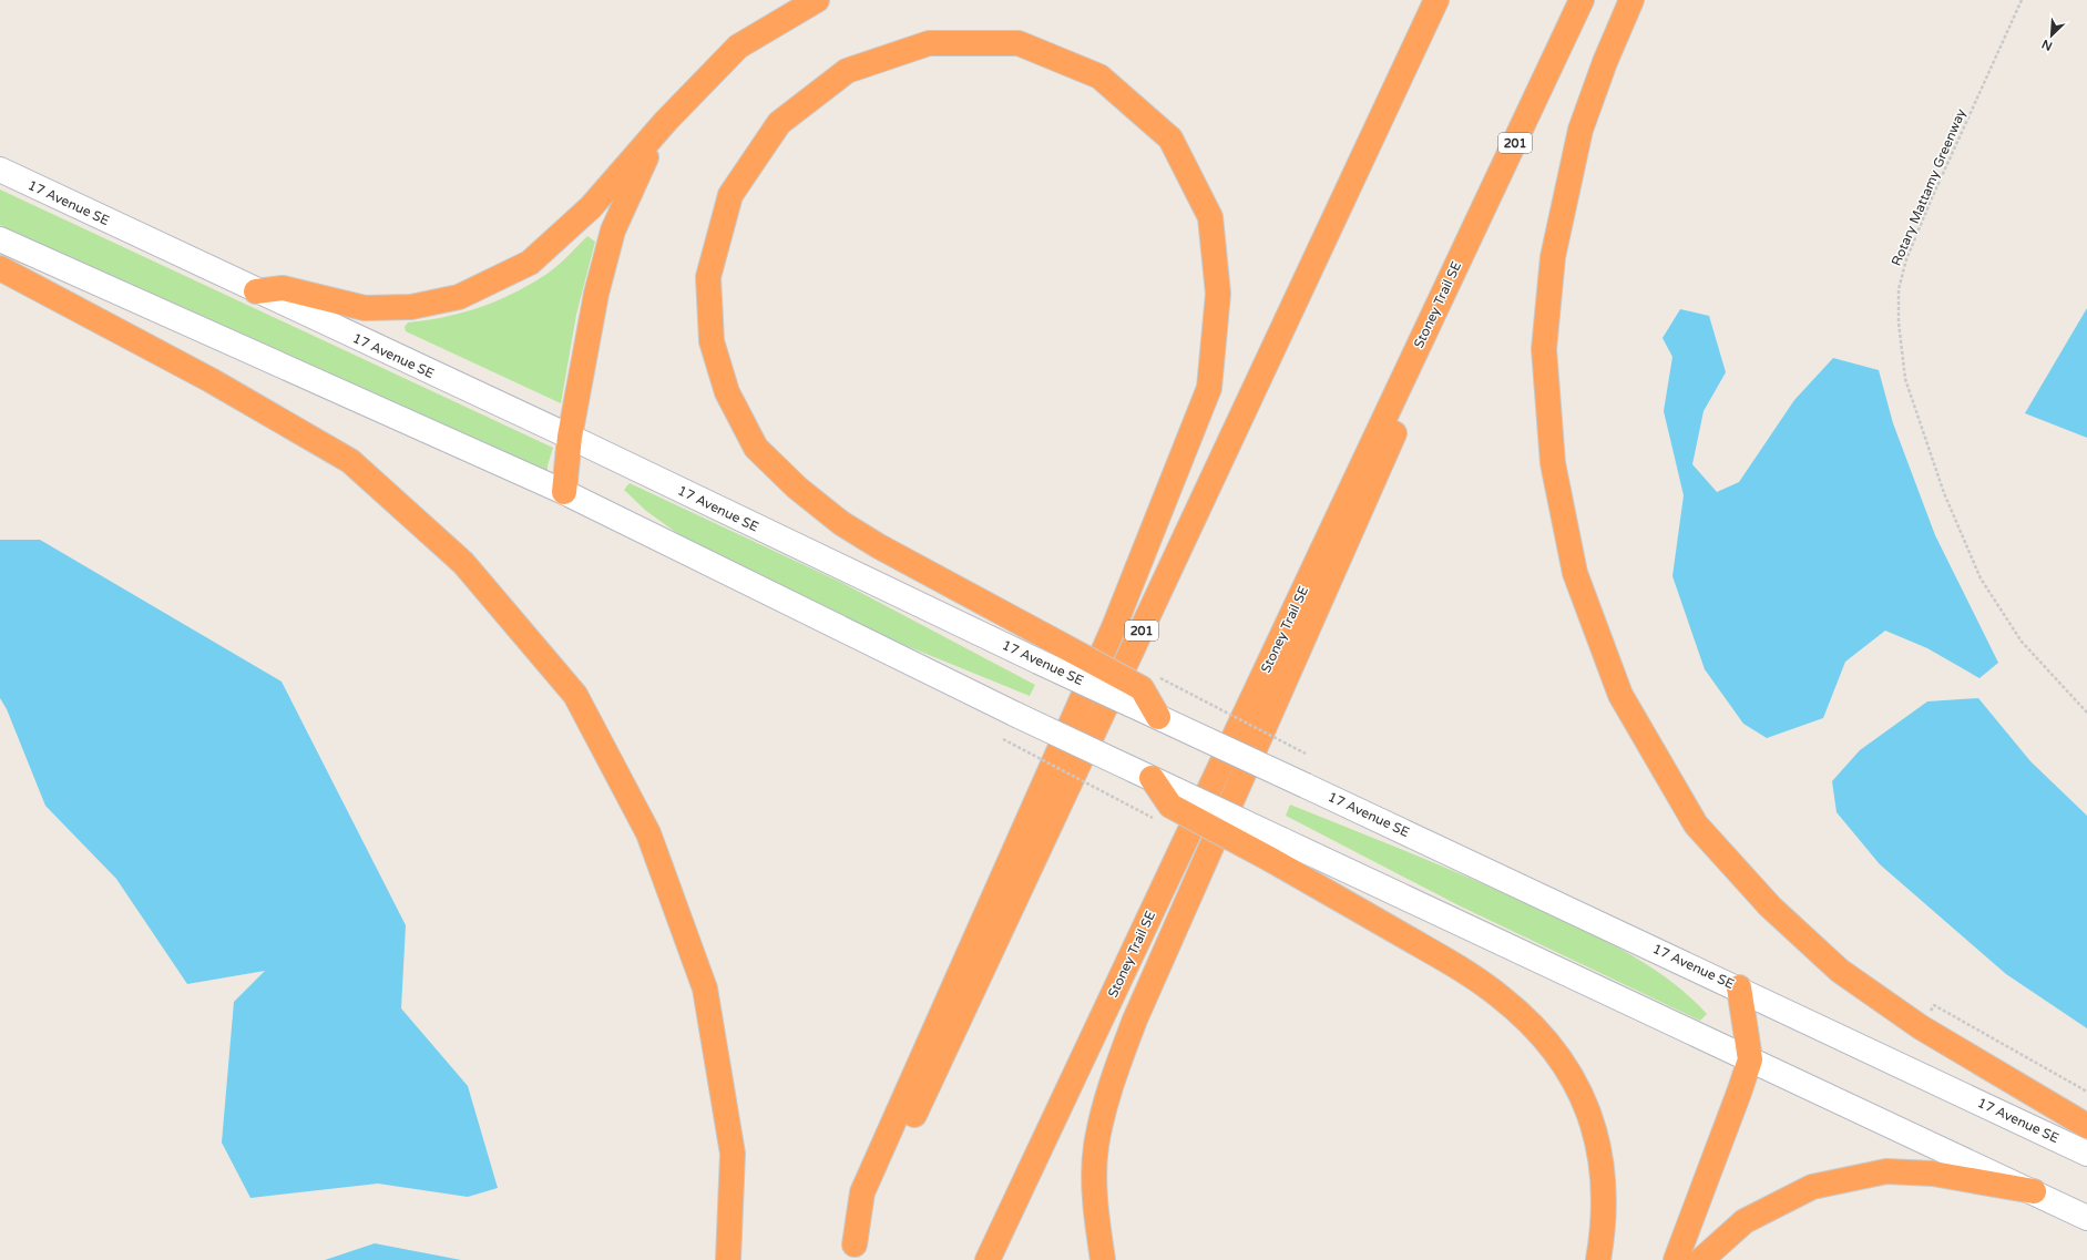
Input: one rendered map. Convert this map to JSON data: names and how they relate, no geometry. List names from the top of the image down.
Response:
{
  "streets": {
    "highway": ["201", "Stoney Trail SE"],
    "main road": ["17 Avenue SE"],
    "path": ["Rotary Mattamy Greenway"]
  },
  "north": "bottom left"
}
